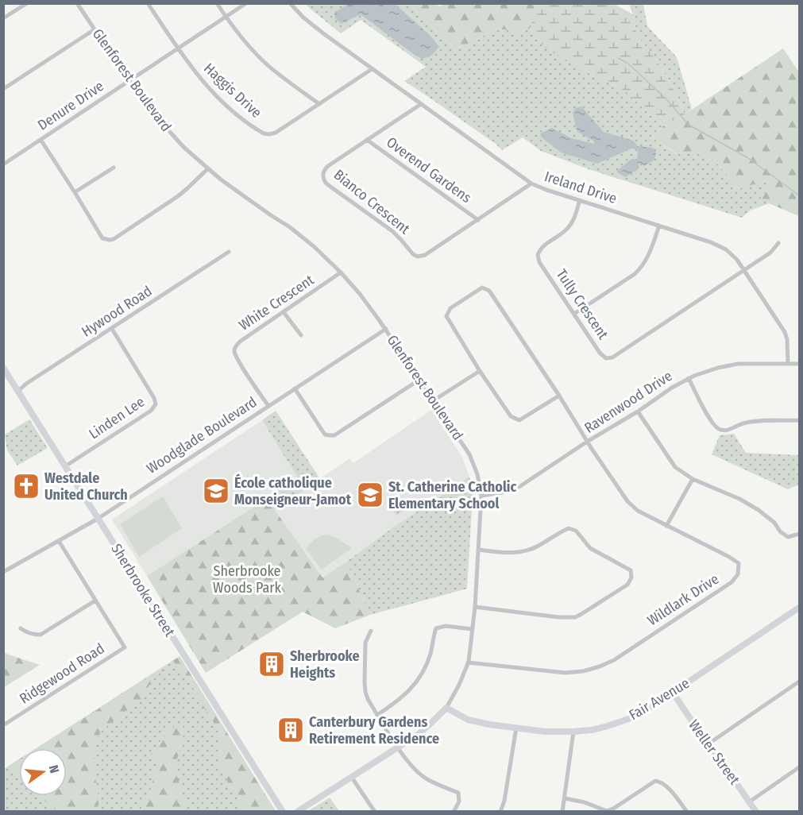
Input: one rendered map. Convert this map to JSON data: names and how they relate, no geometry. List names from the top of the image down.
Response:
{
  "streets": {
    "street": [
      "Glenforest Boulevard",
      "Haggis Drive",
      "Denure Drive",
      "Overend Gardens",
      "Ireland Drive",
      "Bianco Crescent",
      "White Crescent",
      "Tully Crescent",
      "Hywood Road",
      "Ravenwood Drive",
      "Linden Lee",
      "Woodglade Boulevard",
      "Sherbrooke Street",
      "Wildlark Drive",
      "Ridgewood Road",
      "Fair Avenue",
      "Weller Street"
    ]
  },
  "crossings": [
    ["Glenforest Boulevard", "Denure Drive"],
    ["Glenforest Boulevard", "White Crescent"],
    ["Glenforest Boulevard", "Ravenwood Drive"],
    ["Glenforest Boulevard", "Woodglade Boulevard"],
    ["Glenforest Boulevard", "Wildlark Drive"],
    ["Glenforest Boulevard", "Fair Avenue"],
    ["Haggis Drive", "Denure Drive"],
    ["Haggis Drive", "Ireland Drive"],
    ["Overend Gardens", "Bianco Crescent"],
    ["Ireland Drive", "Bianco Crescent"],
    ["Ireland Drive", "Tully Crescent"],
    ["Ireland Drive", "Ravenwood Drive"],
    ["White Crescent", "Woodglade Boulevard"],
    ["Hywood Road", "Linden Lee"],
    ["Hywood Road", "Sherbrooke Street"],
    ["Ravenwood Drive", "Wildlark Drive"],
    ["Linden Lee", "Sherbrooke Street"],
    ["Woodglade Boulevard", "Sherbrooke Street"],
    ["Woodglade Boulevard", "Ridgewood Road"],
    ["Fair Avenue", "Weller Street"]
  ],
  "parks": ["Sherbrooke Woods Park"],
  "places": {
    "church": ["Westdale United Church"],
    "school or university": ["École catholique Monseigneur-Jamot", "St. Catherine Catholic Elementary School"],
    "building": ["Sherbrooke Heights", "Canterbury Gardens Retirement Residence"]
  },
  "north": "right"
}
